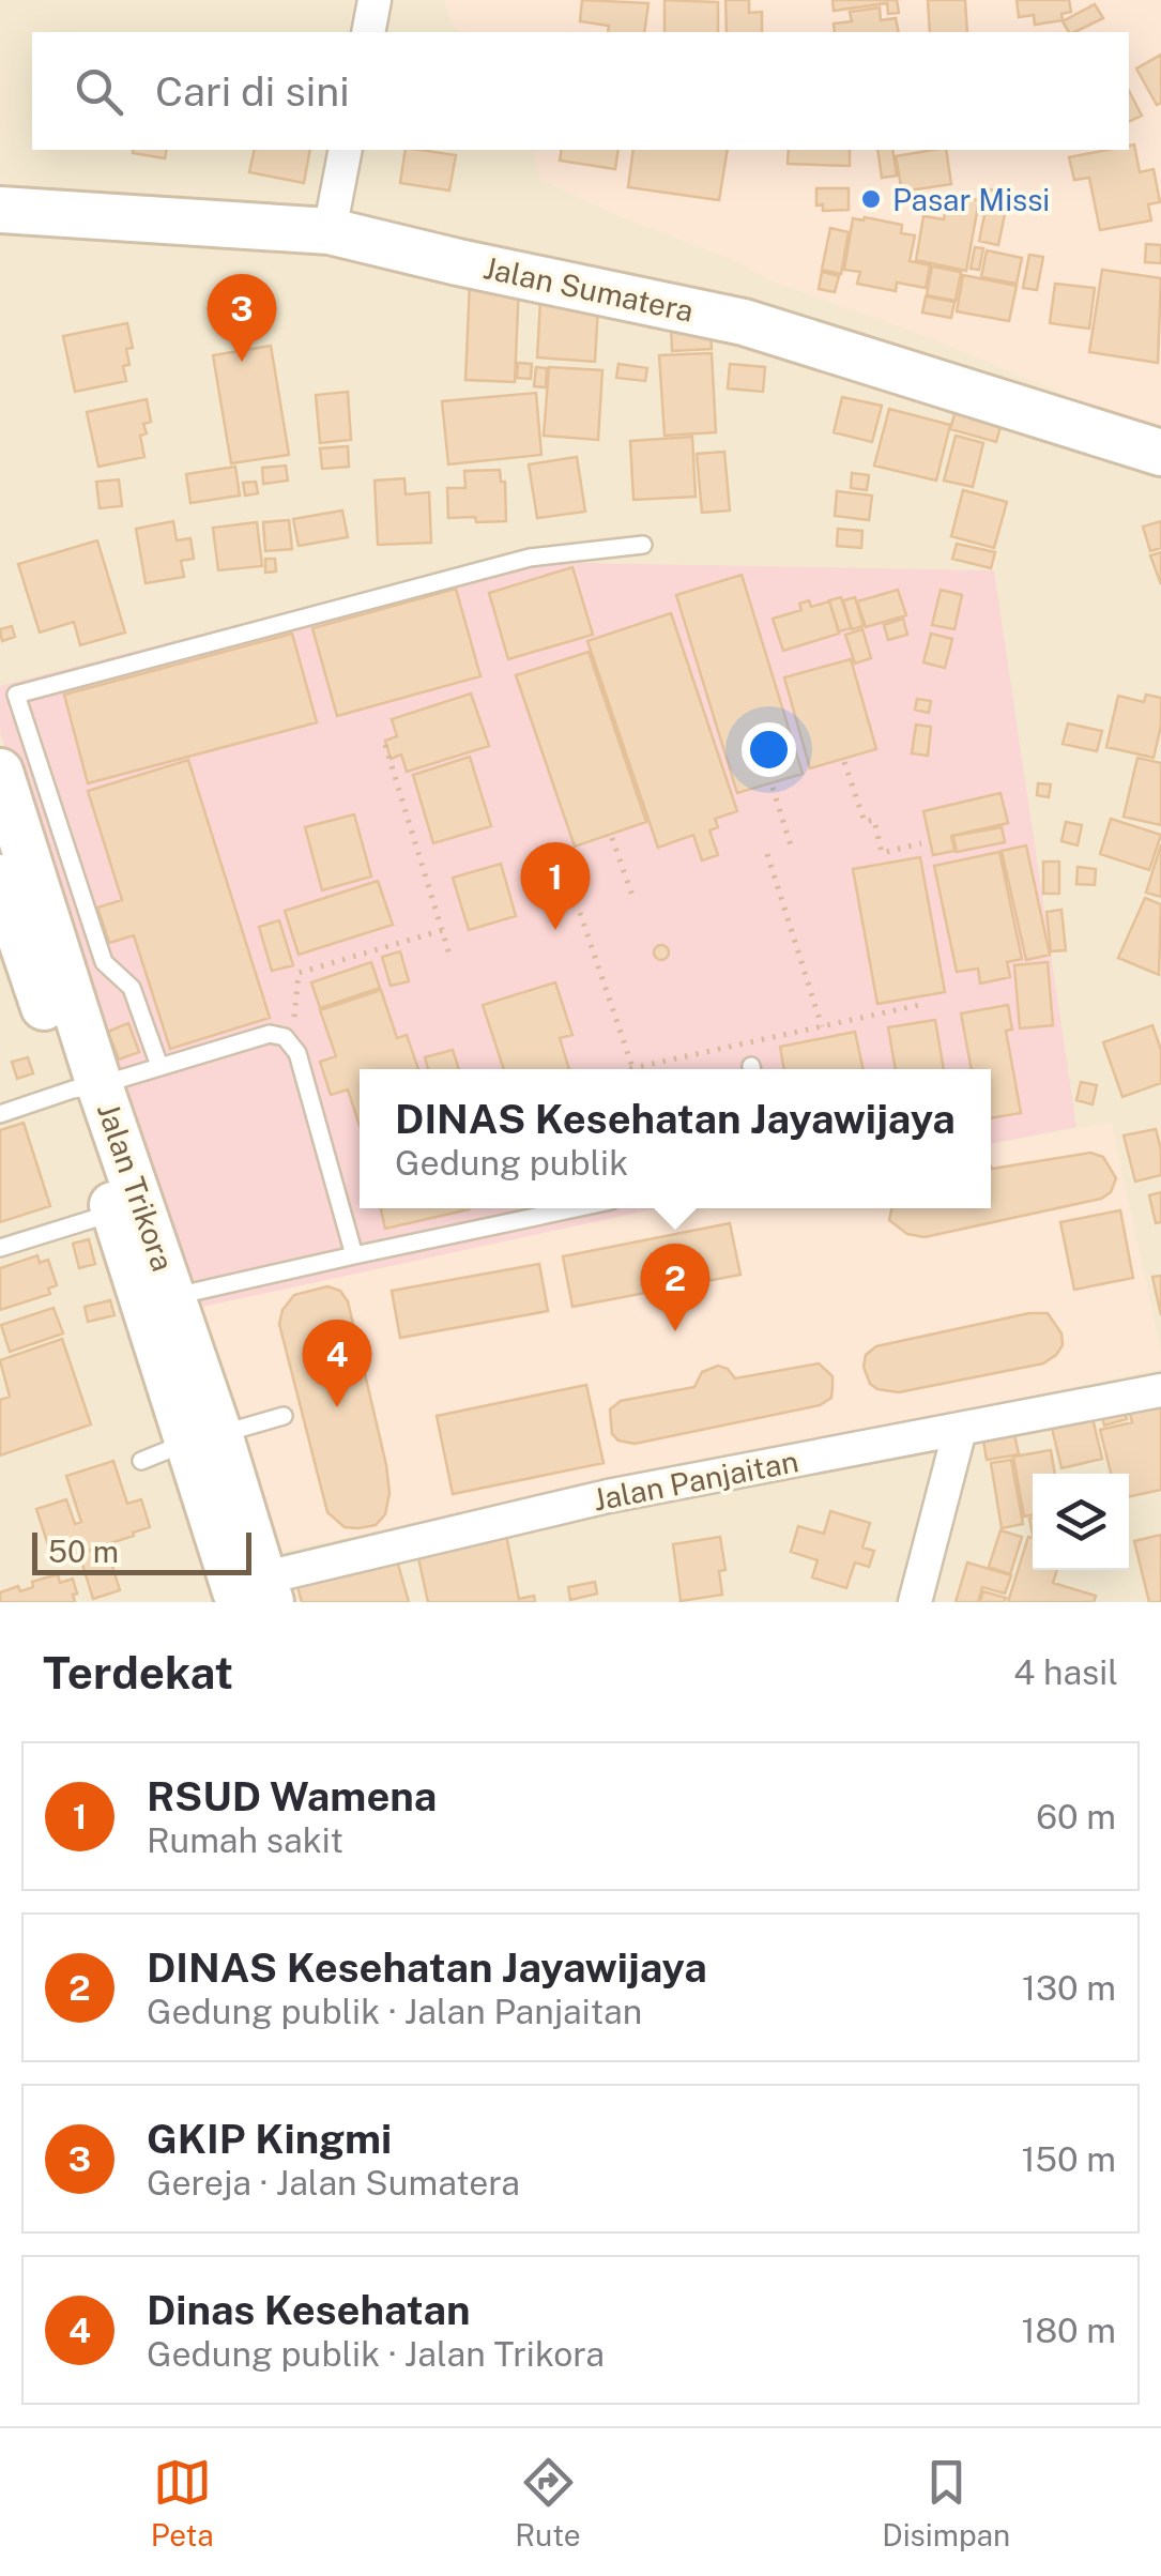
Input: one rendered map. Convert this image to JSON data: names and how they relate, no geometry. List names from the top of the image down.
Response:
{
  "streets": {
    "main road": ["Jalan Sumatera", "Jalan Trikora"],
    "street": ["Jalan Panjaitan"]
  },
  "crossings": [
    ["Jalan Trikora", "Jalan Panjaitan"]
  ],
  "places": ["Pasar Missi"],
  "scale_bar": "50 m",
  "page": {
    "search": "Cari di sini",
    "pins": [
      "3",
      "1",
      "2",
      "4"
    ],
    "popup": ["DINAS Kesehatan Jayawijaya", "Gedung publik"],
    "scale": "50 m",
    "heading": ["Terdekat", "4 hasil"],
    "list": [
      {
        "mark": "1",
        "name": "RSUD Wamena",
        "note": "Rumah sakit",
        "value": "60 m"
      },
      {
        "mark": "2",
        "name": "DINAS Kesehatan Jayawijaya",
        "note": "Gedung publik · Jalan Panjaitan",
        "value": "130 m"
      },
      {
        "mark": "3",
        "name": "GKIP Kingmi",
        "note": "Gereja · Jalan Sumatera",
        "value": "150 m"
      },
      {
        "mark": "4",
        "name": "Dinas Kesehatan",
        "note": "Gedung publik · Jalan Trikora",
        "value": "180 m"
      }
    ],
    "nav": ["Peta", "Rute", "Disimpan"]
  }
}
